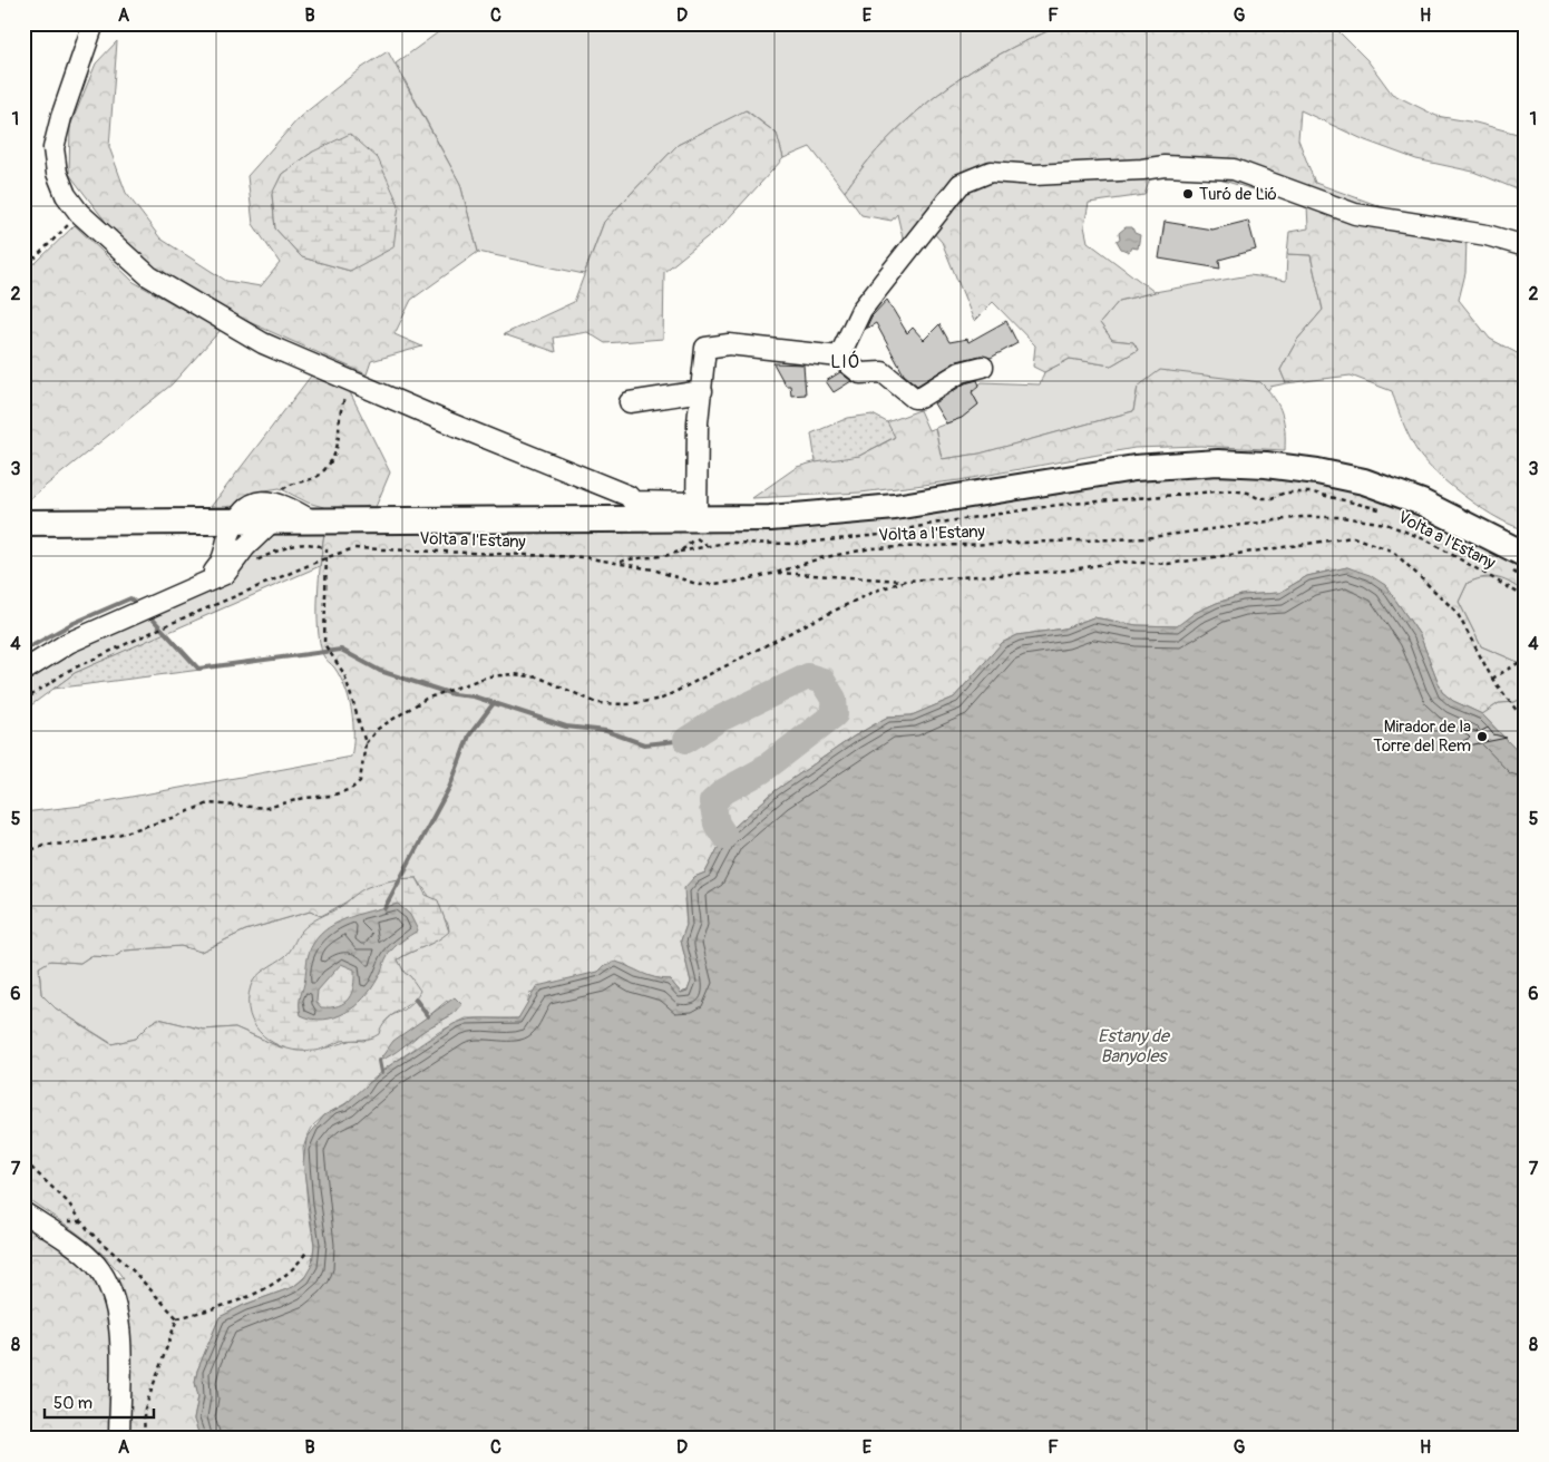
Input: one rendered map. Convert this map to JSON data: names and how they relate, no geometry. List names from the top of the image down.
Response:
{
  "streets": {
    "path": ["Volta a l'Estany"]
  },
  "districts": ["LIÓ"],
  "water": ["Estany de Banyoles"],
  "places": ["Turó de Lió", "Mirador de la Torre del Rem"],
  "scale_bar": "50 m",
  "grid": {
    "columns": [
      "A",
      "B",
      "C",
      "D",
      "E",
      "F",
      "G",
      "H"
    ],
    "rows": [
      "1",
      "2",
      "3",
      "4",
      "5",
      "6",
      "7",
      "8"
    ]
  }
}
